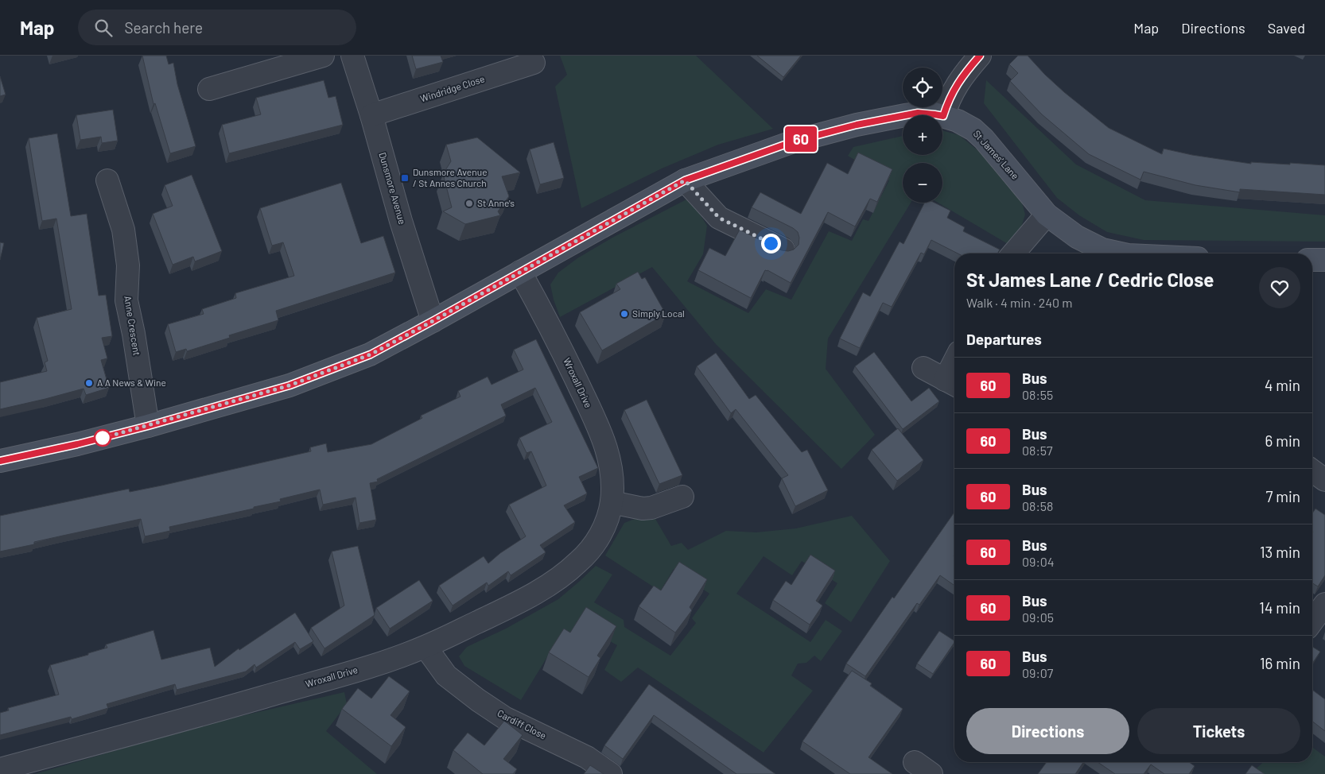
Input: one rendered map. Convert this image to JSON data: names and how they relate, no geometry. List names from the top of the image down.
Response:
{
  "streets": {
    "street": [
      "Windridge Close",
      "St James' Lane",
      "Dunsmore Avenue",
      "Anne Crescent",
      "Wroxall Drive",
      "Cardiff Close"
    ]
  },
  "crossings": [
    ["Windridge Close", "Dunsmore Avenue"],
    ["St James' Lane", "Dunsmore Avenue"],
    ["St James' Lane", "Anne Crescent"],
    ["St James' Lane", "Wroxall Drive"],
    ["Wroxall Drive", "Cardiff Close"]
  ],
  "places": {
    "transit": ["Dunsmore Avenue / St Annes Church"],
    "other": ["St Anne's", "Simply Local", "A A News & Wine"]
  },
  "lines": ["bus line 60"],
  "page": {
    "header": "Map",
    "search": "Search here",
    "nav": ["Map", "Directions", "Saved"],
    "on_map": "60",
    "map_buttons": ["+", "−"],
    "heading": [
      ["St James Lane / Cedric Close", "Walk · 4 min · 240 m"],
      "Departures"
    ],
    "list": [
      {
        "mark": "60",
        "name": "Bus",
        "note": "08:55",
        "value": "4 min"
      },
      {
        "mark": "60",
        "name": "Bus",
        "note": "08:57",
        "value": "6 min"
      },
      {
        "mark": "60",
        "name": "Bus",
        "note": "08:58",
        "value": "7 min"
      },
      {
        "mark": "60",
        "name": "Bus",
        "note": "09:04",
        "value": "13 min"
      },
      {
        "mark": "60",
        "name": "Bus",
        "note": "09:05",
        "value": "14 min"
      },
      {
        "mark": "60",
        "name": "Bus",
        "note": "09:07",
        "value": "16 min"
      }
    ],
    "buttons": ["Directions", "Tickets"]
  }
}
